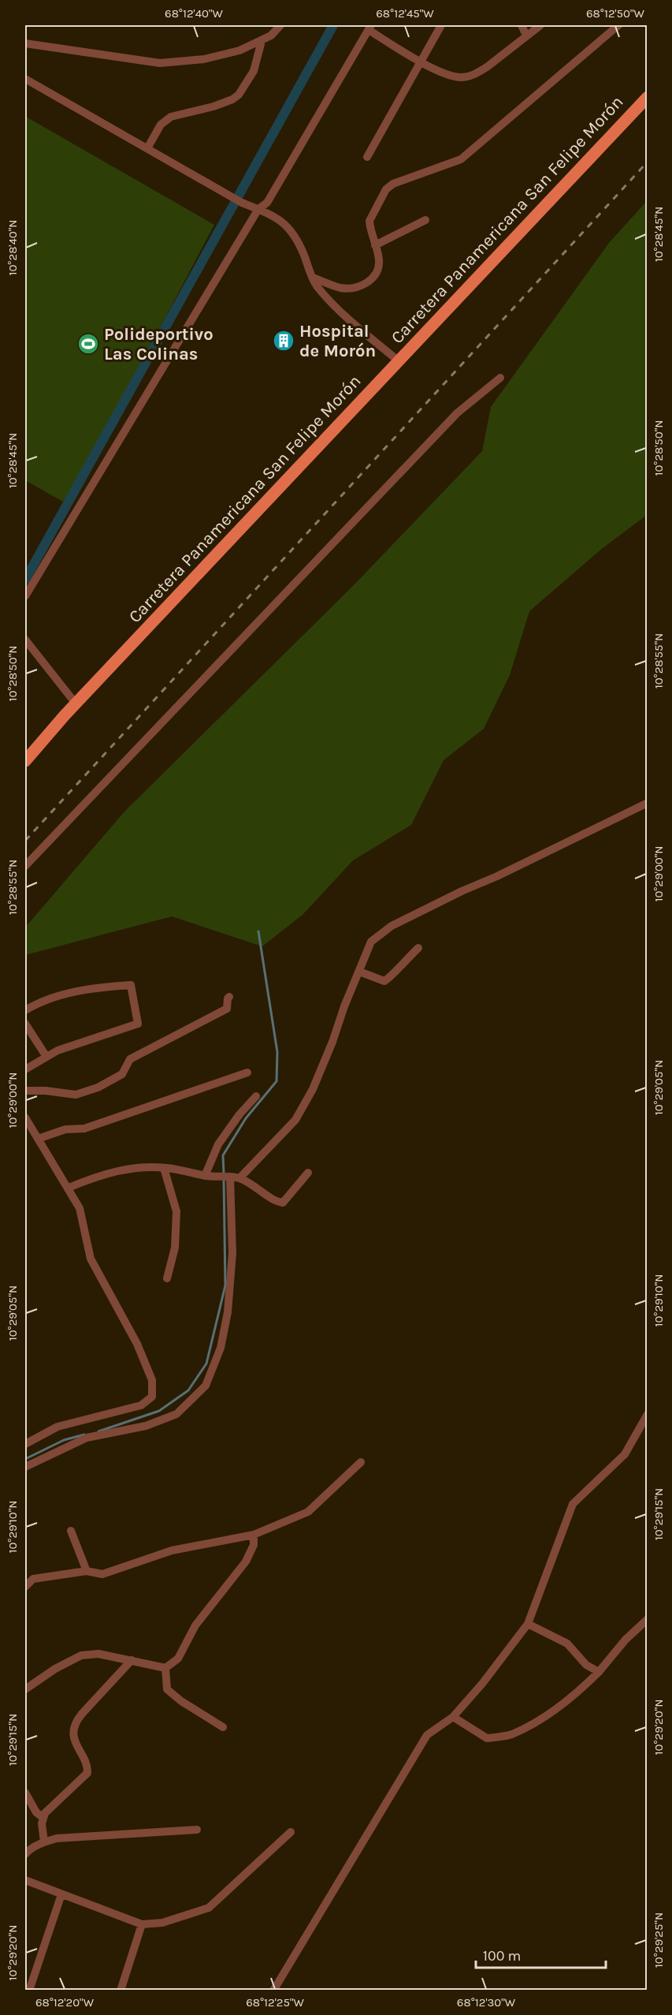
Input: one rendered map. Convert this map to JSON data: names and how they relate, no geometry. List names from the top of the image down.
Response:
{
  "streets": {
    "main road": ["Carretera Panamericana San Felipe Morón"]
  },
  "places": {
    "building": ["Hospital de Morón"],
    "sports": ["Polideportivo Las Colinas"]
  },
  "scale_bar": "100 m",
  "coordinates": [
    "68°12'40\"W",
    "68°12'45\"W",
    "68°12'50\"W",
    "10°28'45\"N",
    "10°28'40\"N",
    "10°28'50\"N",
    "10°28'55\"N",
    "10°29'00\"N",
    "10°29'05\"N",
    "10°29'10\"N",
    "10°29'15\"N",
    "10°29'20\"N",
    "10°29'25\"N",
    "68°12'20\"W",
    "68°12'25\"W",
    "68°12'30\"W"
  ]
}
